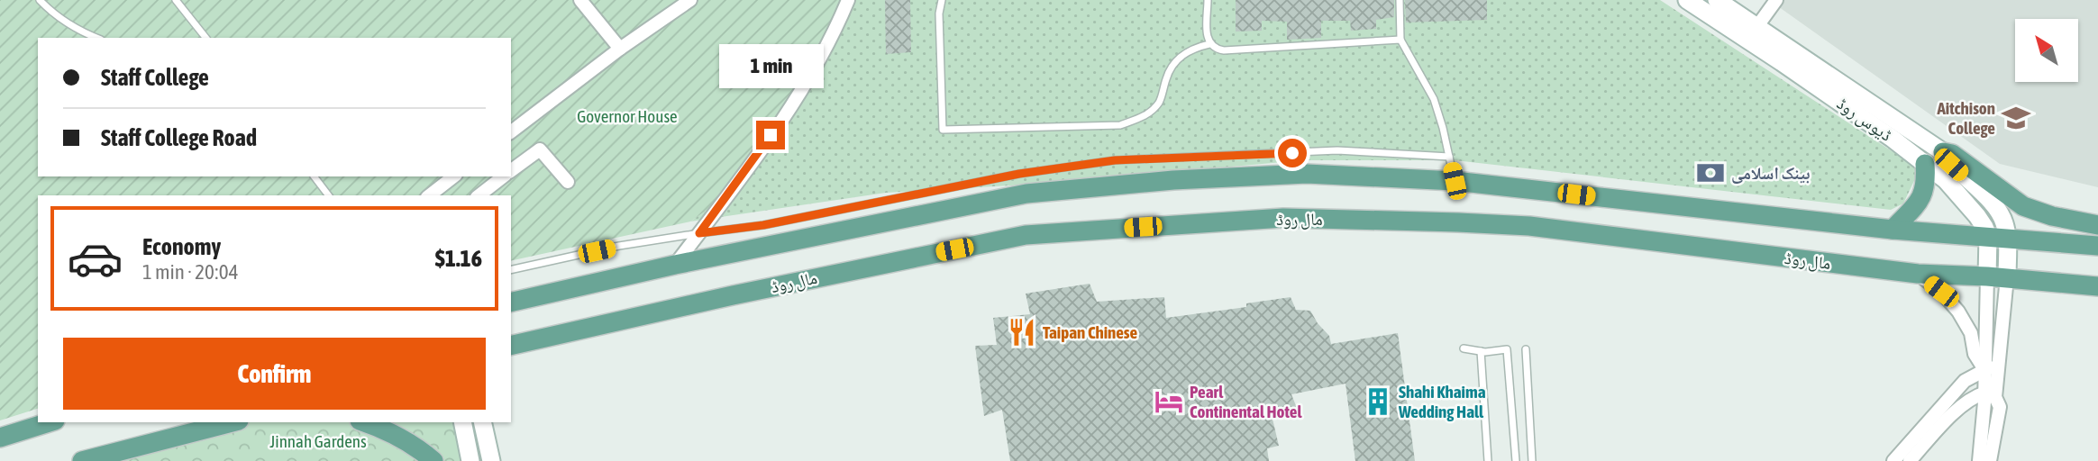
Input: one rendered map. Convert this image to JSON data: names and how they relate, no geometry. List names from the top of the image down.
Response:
{
  "streets": {
    "main road": ["ڈیوس روڈ", "مال روڈ"]
  },
  "crossings": [
    ["ڈیوس روڈ", "مال روڈ"]
  ],
  "parks": ["Governor House", "Jinnah Gardens"],
  "places": {
    "school or university": ["Aitchison College"],
    "bank": ["بینک اسلامی"],
    "restaurant": ["Taipan Chinese"],
    "hotel": ["Pearl Continental Hotel"],
    "building": ["Shahi Khaima Wedding Hall"]
  },
  "north": "top left",
  "page": {
    "banner": ["Staff College", "Staff College Road"],
    "bubble": "1 min",
    "list": [
      {
        "name": "Economy",
        "note": "1 min · 20:04",
        "value": "$1.16"
      }
    ],
    "buttons": "Confirm"
  }
}
